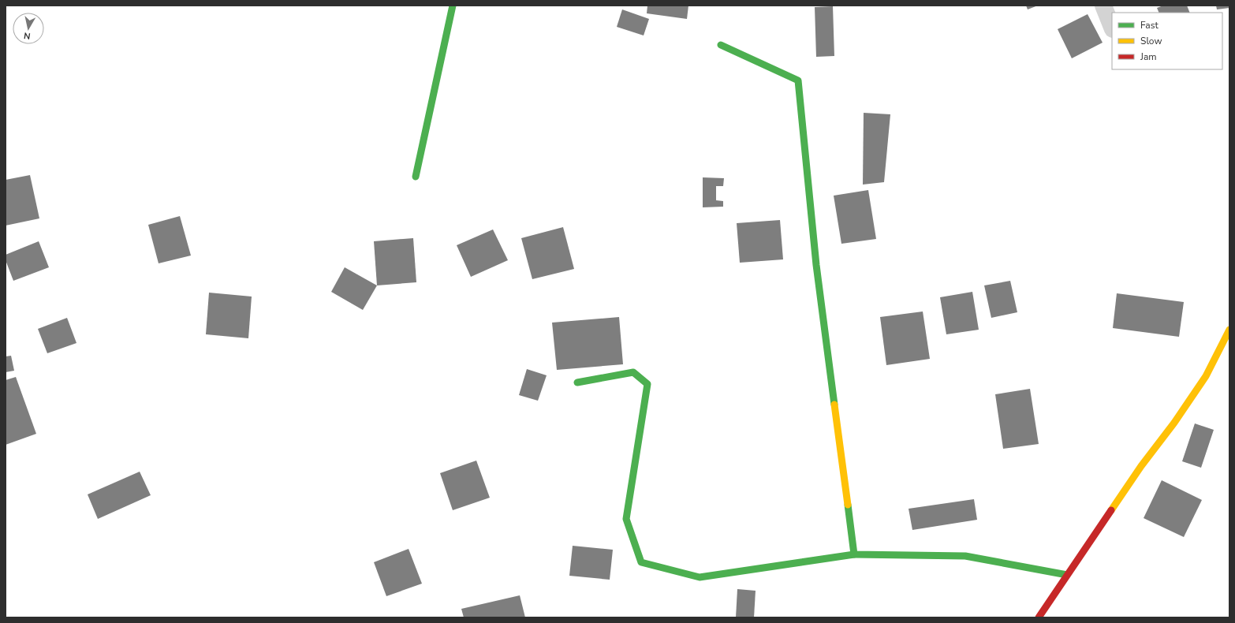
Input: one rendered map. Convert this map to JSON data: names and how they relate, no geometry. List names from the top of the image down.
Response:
{
  "legend": ["Fast", "Slow", "Jam"],
  "north": "bottom"
}
